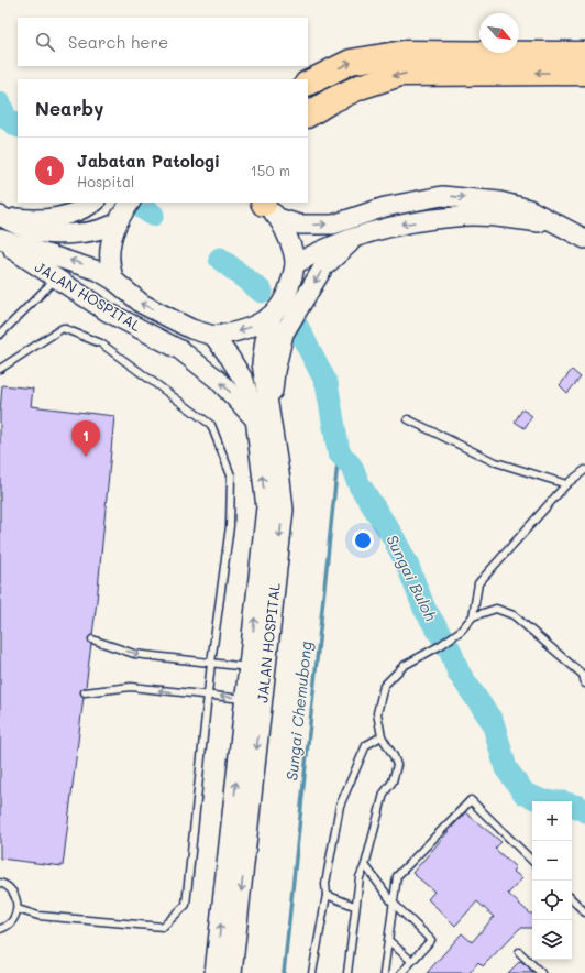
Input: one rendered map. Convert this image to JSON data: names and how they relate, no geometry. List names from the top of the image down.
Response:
{
  "streets": {
    "main road": ["JALAN HOSPITAL"]
  },
  "water": ["Sungai Buloh", "Sungai Chemubong"],
  "north": "bottom right",
  "page": {
    "search": "Search here",
    "heading": "Nearby",
    "list": [
      {
        "mark": "1",
        "name": "Jabatan Patologi",
        "note": "Hospital",
        "value": "150 m"
      }
    ],
    "pins": "1",
    "map_buttons": ["+", "−"]
  }
}
